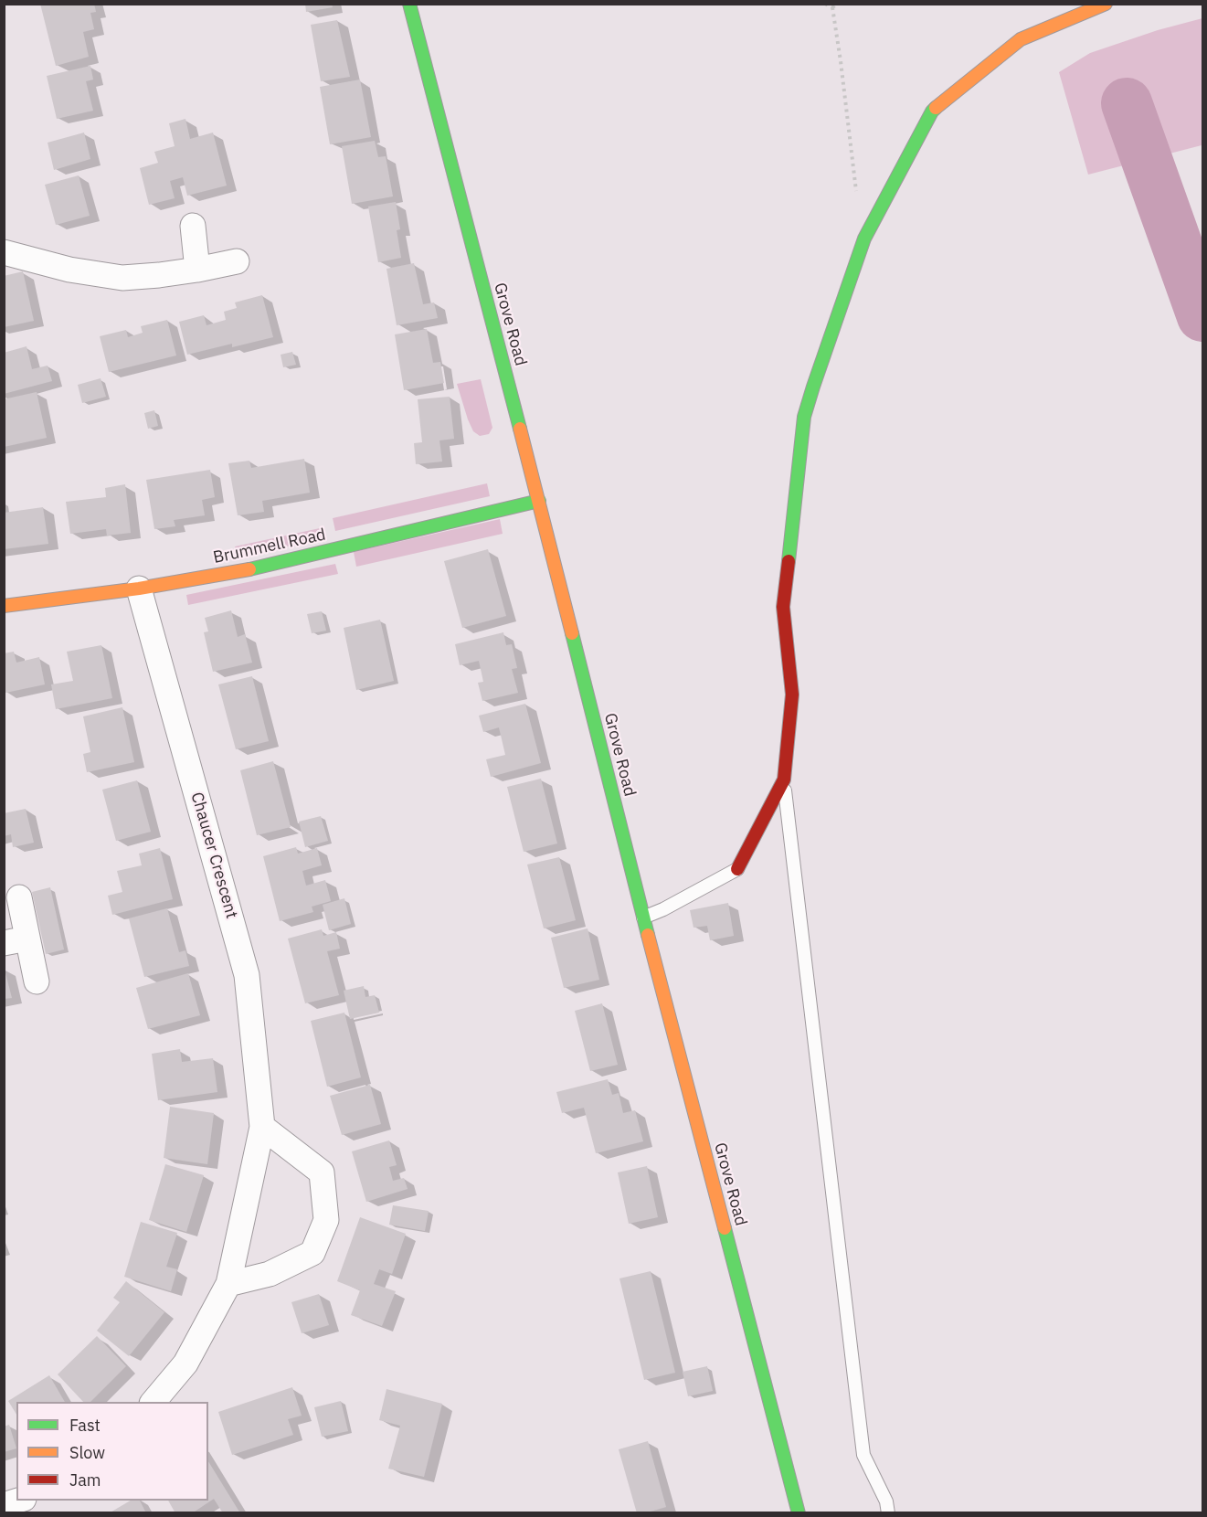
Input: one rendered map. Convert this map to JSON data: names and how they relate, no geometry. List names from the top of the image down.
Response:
{
  "streets": {
    "street": ["Grove Road", "Brummell Road", "Chaucer Crescent"]
  },
  "crossings": [
    ["Grove Road", "Brummell Road"],
    ["Brummell Road", "Chaucer Crescent"]
  ],
  "legend": ["Fast", "Slow", "Jam"]
}
